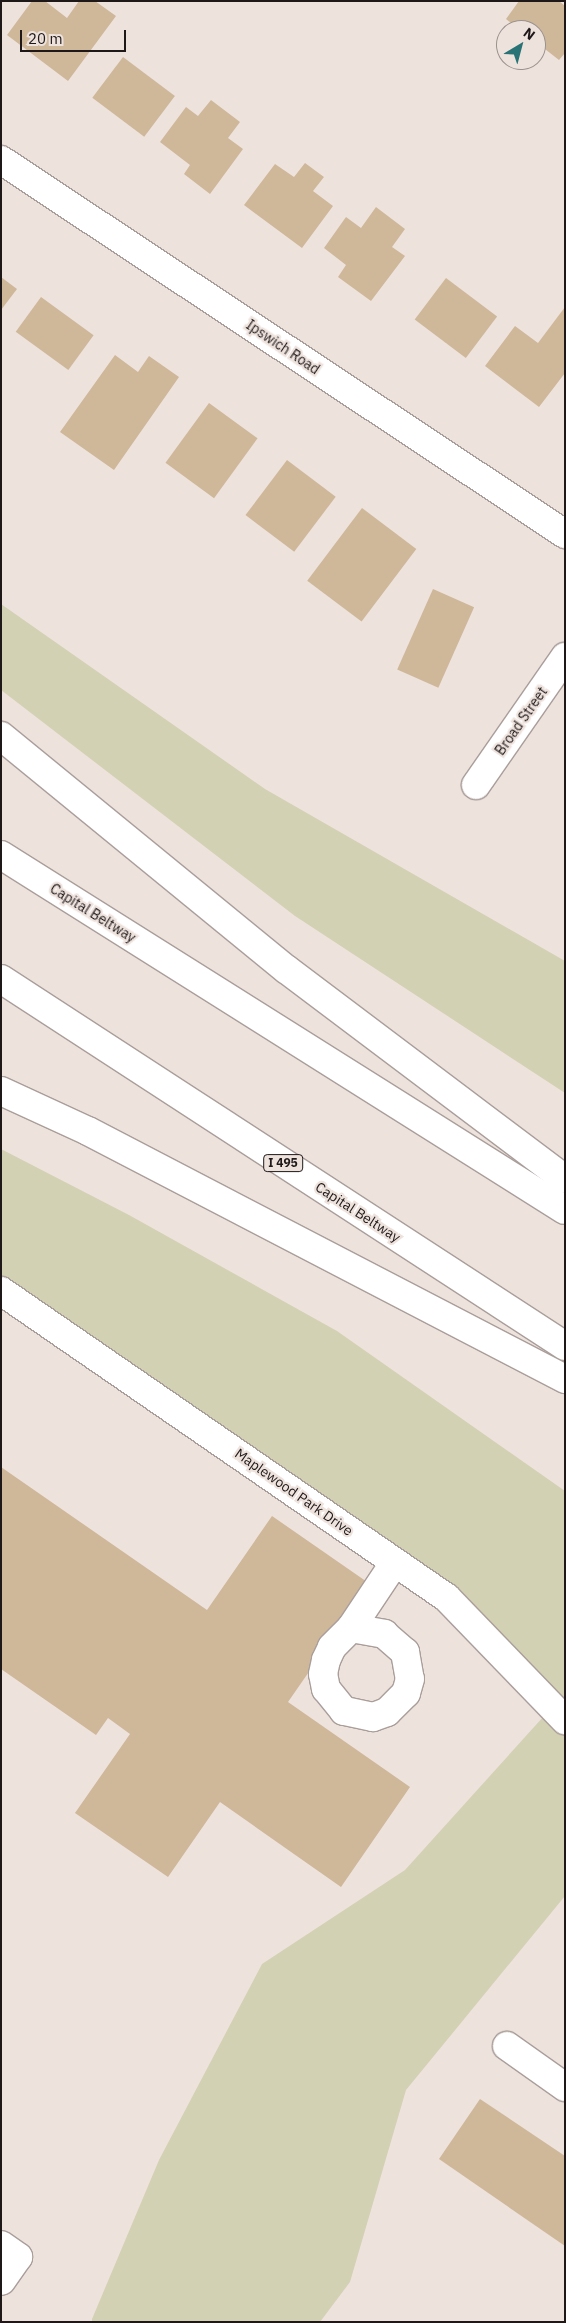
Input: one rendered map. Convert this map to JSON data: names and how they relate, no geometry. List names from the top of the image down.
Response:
{
  "streets": {
    "main road": [
      "Ipswich Road",
      "Broad Street",
      "Capital Beltway",
      "I 495",
      "Maplewood Park Drive"
    ]
  },
  "scale_bar": "20 m",
  "north": "top right"
}
